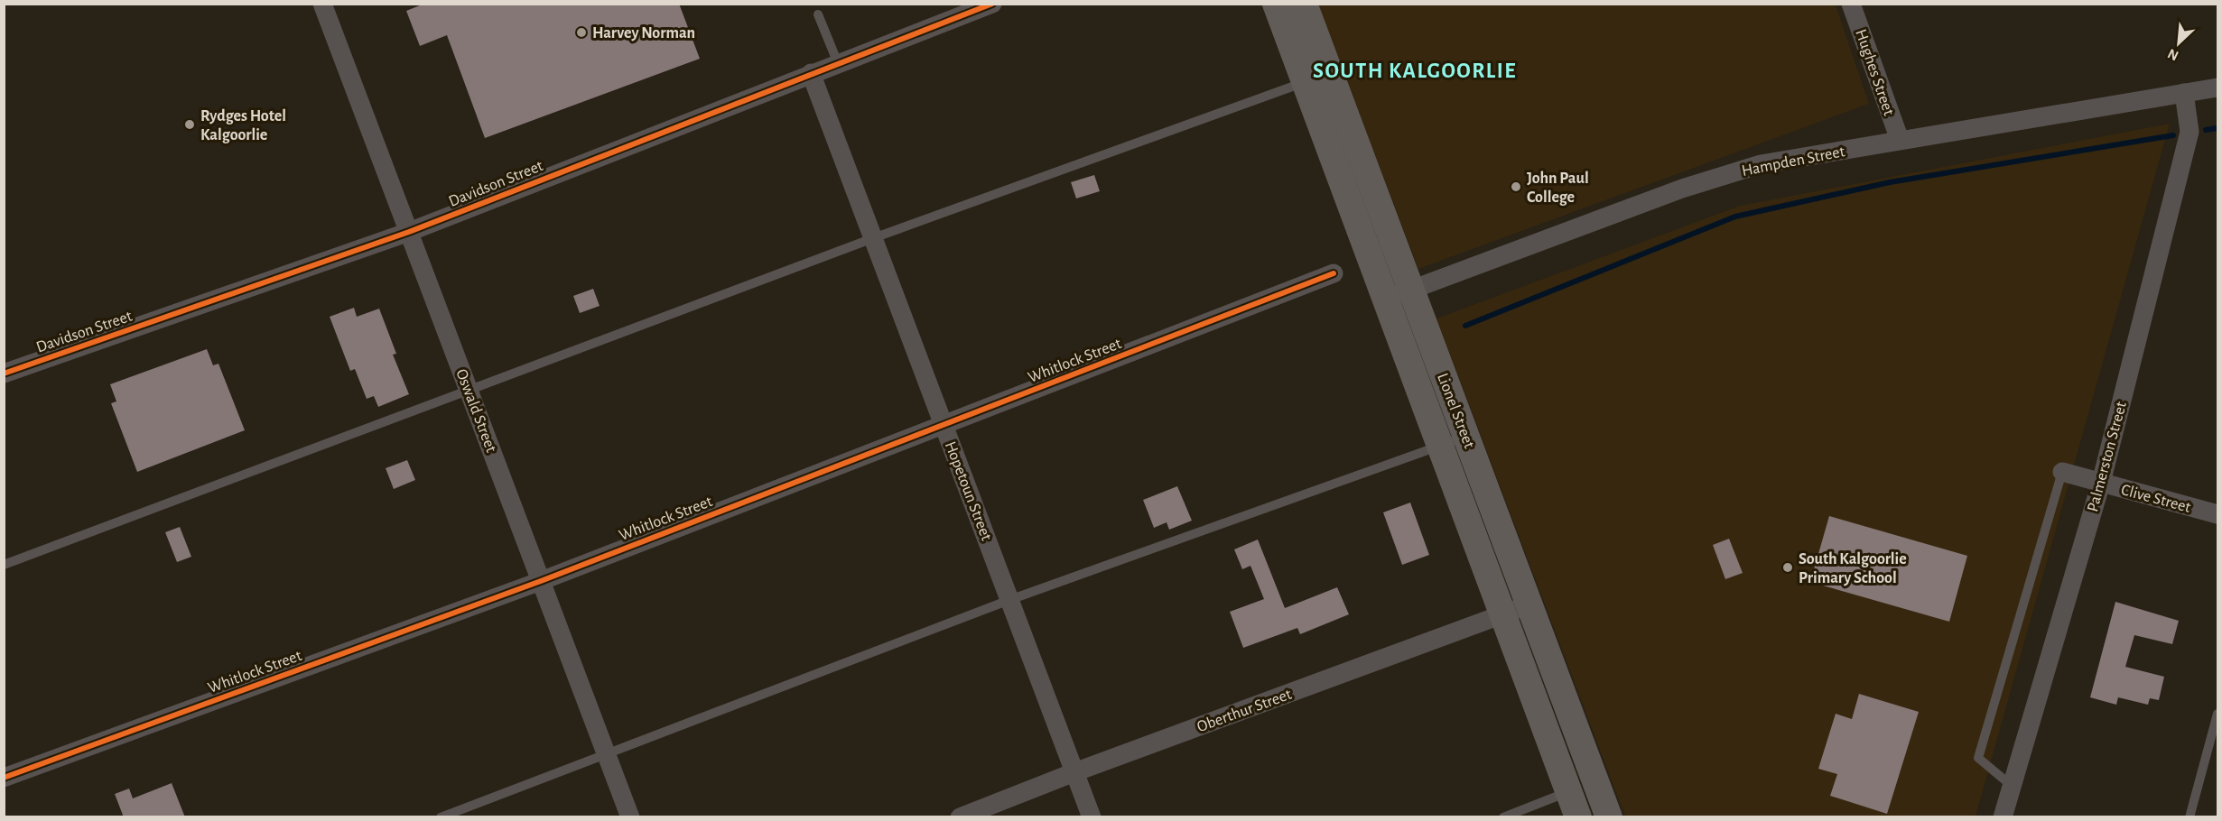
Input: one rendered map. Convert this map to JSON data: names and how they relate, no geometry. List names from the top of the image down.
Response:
{
  "streets": {
    "street": [
      "Hughes Street",
      "Hampden Street",
      "Davidson Street",
      "Whitlock Street",
      "Oswald Street",
      "Lionel Street",
      "Palmerston Street",
      "Hopetoun Street",
      "Clive Street",
      "Oberthur Street"
    ]
  },
  "crossings": [
    ["Hughes Street", "Hampden Street"],
    ["Hampden Street", "Lionel Street"],
    ["Hampden Street", "Palmerston Street"],
    ["Davidson Street", "Oswald Street"],
    ["Davidson Street", "Hopetoun Street"],
    ["Whitlock Street", "Oswald Street"],
    ["Whitlock Street", "Hopetoun Street"],
    ["Lionel Street", "Oberthur Street"],
    ["Palmerston Street", "Clive Street"],
    ["Hopetoun Street", "Oberthur Street"]
  ],
  "districts": ["SOUTH KALGOORLIE"],
  "places": [
    "Harvey Norman",
    "Rydges Hotel Kalgoorlie",
    "John Paul College",
    "South Kalgoorlie Primary School"
  ],
  "north": "bottom left"
}
